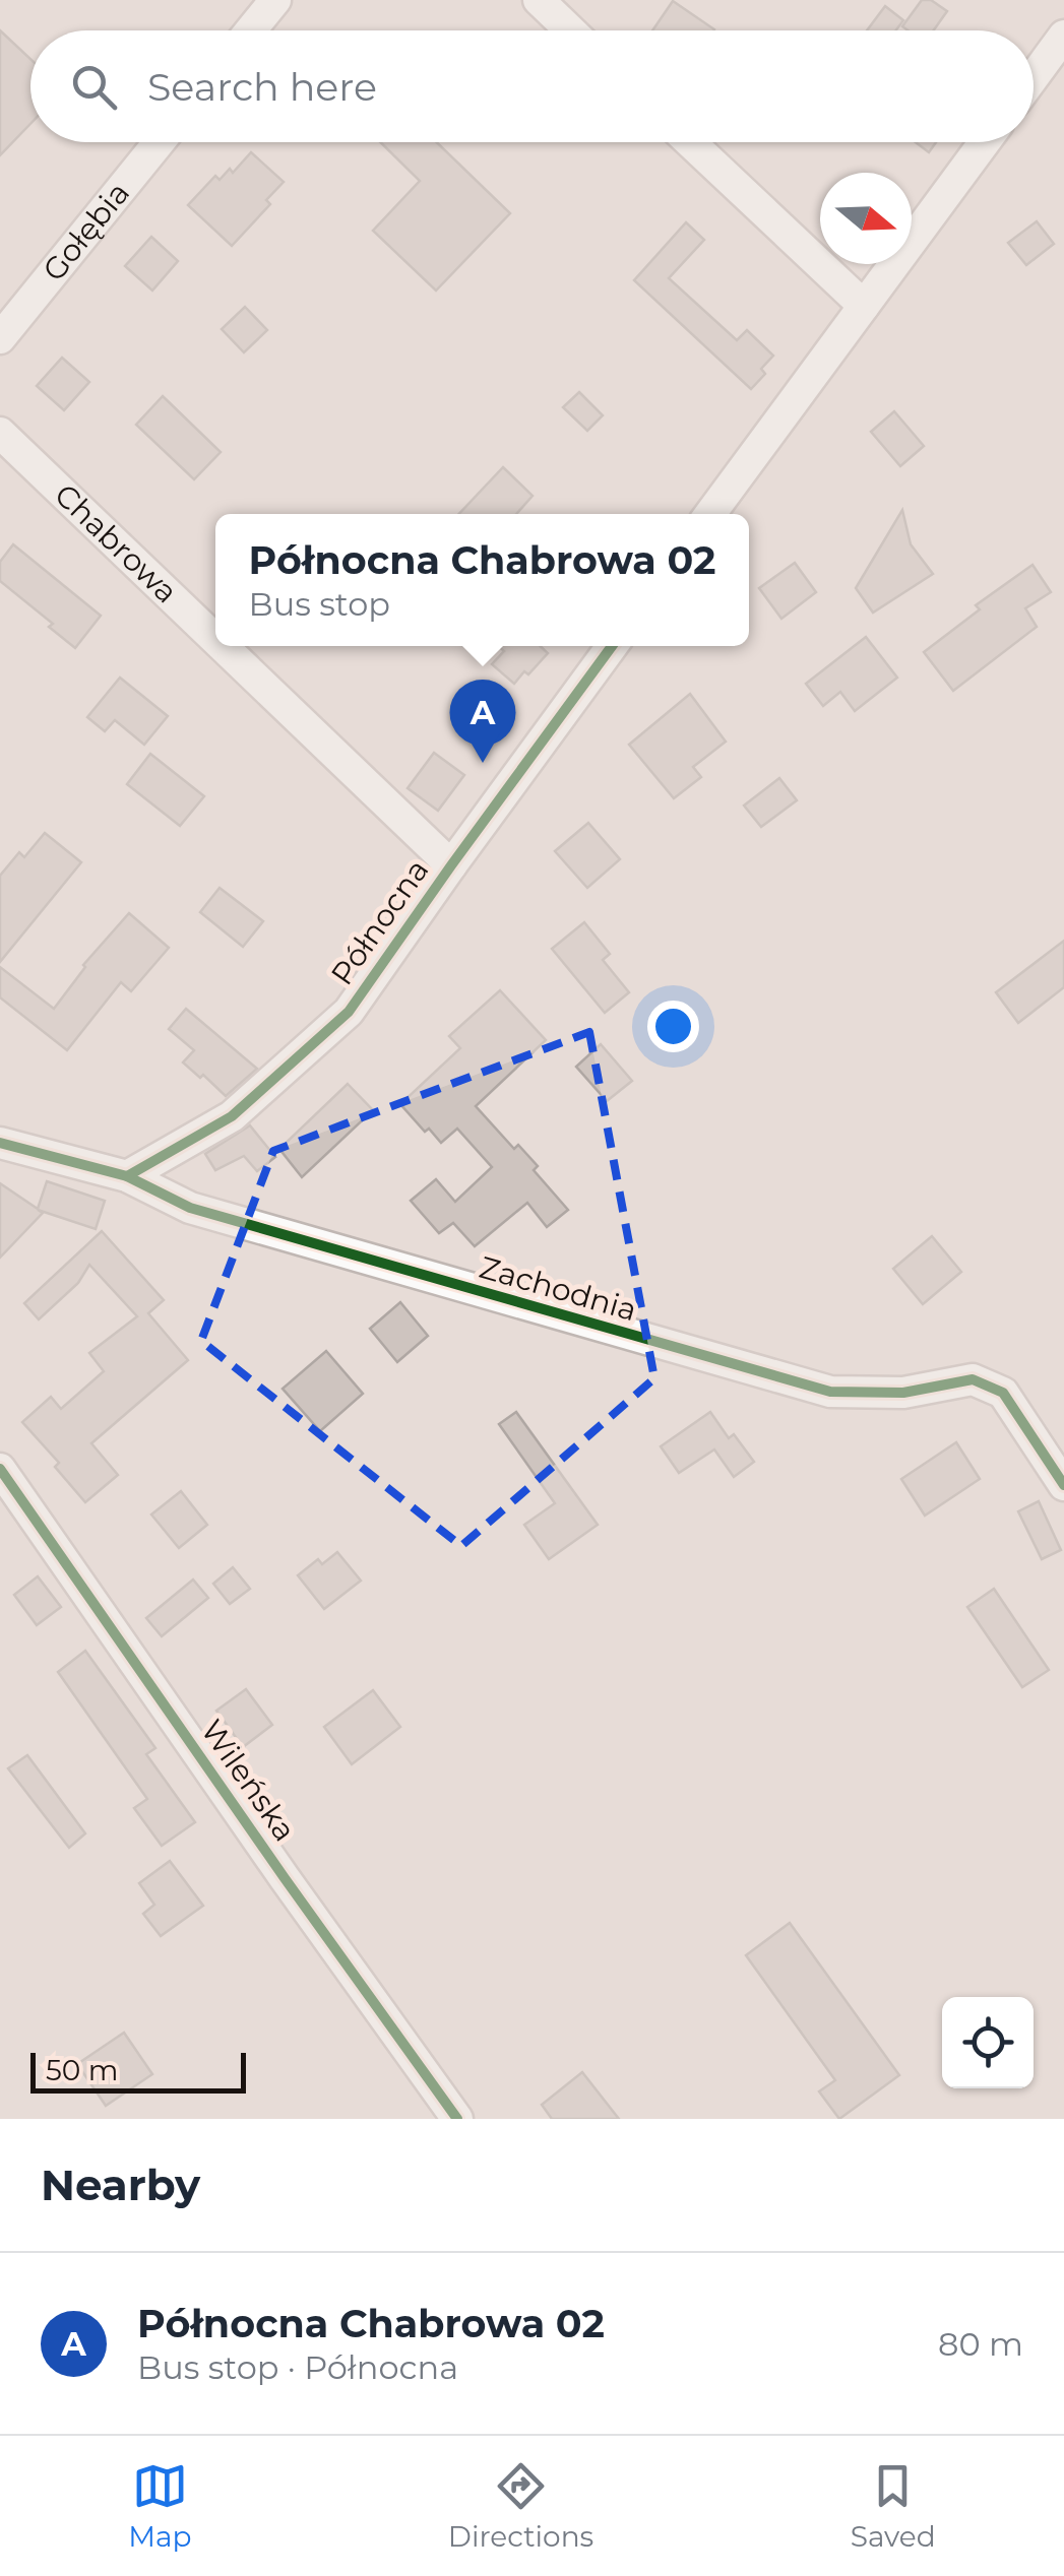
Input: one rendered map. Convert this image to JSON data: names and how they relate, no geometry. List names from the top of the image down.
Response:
{
  "streets": {
    "street": [
      "Gołębia",
      "Chabrowa",
      "Północna",
      "Zachodnia",
      "Wileńska"
    ]
  },
  "crossings": [
    ["Chabrowa", "Północna"],
    ["Północna", "Zachodnia"]
  ],
  "scale_bar": "50 m",
  "north": "right",
  "page": {
    "search": "Search here",
    "popup": ["Północna Chabrowa 02", "Bus stop"],
    "pins": "A",
    "scale": "50 m",
    "heading": "Nearby",
    "list": [
      {
        "mark": "A",
        "name": "Północna Chabrowa 02",
        "note": "Bus stop · Północna",
        "value": "80 m"
      }
    ],
    "nav": ["Map", "Directions", "Saved"]
  }
}
